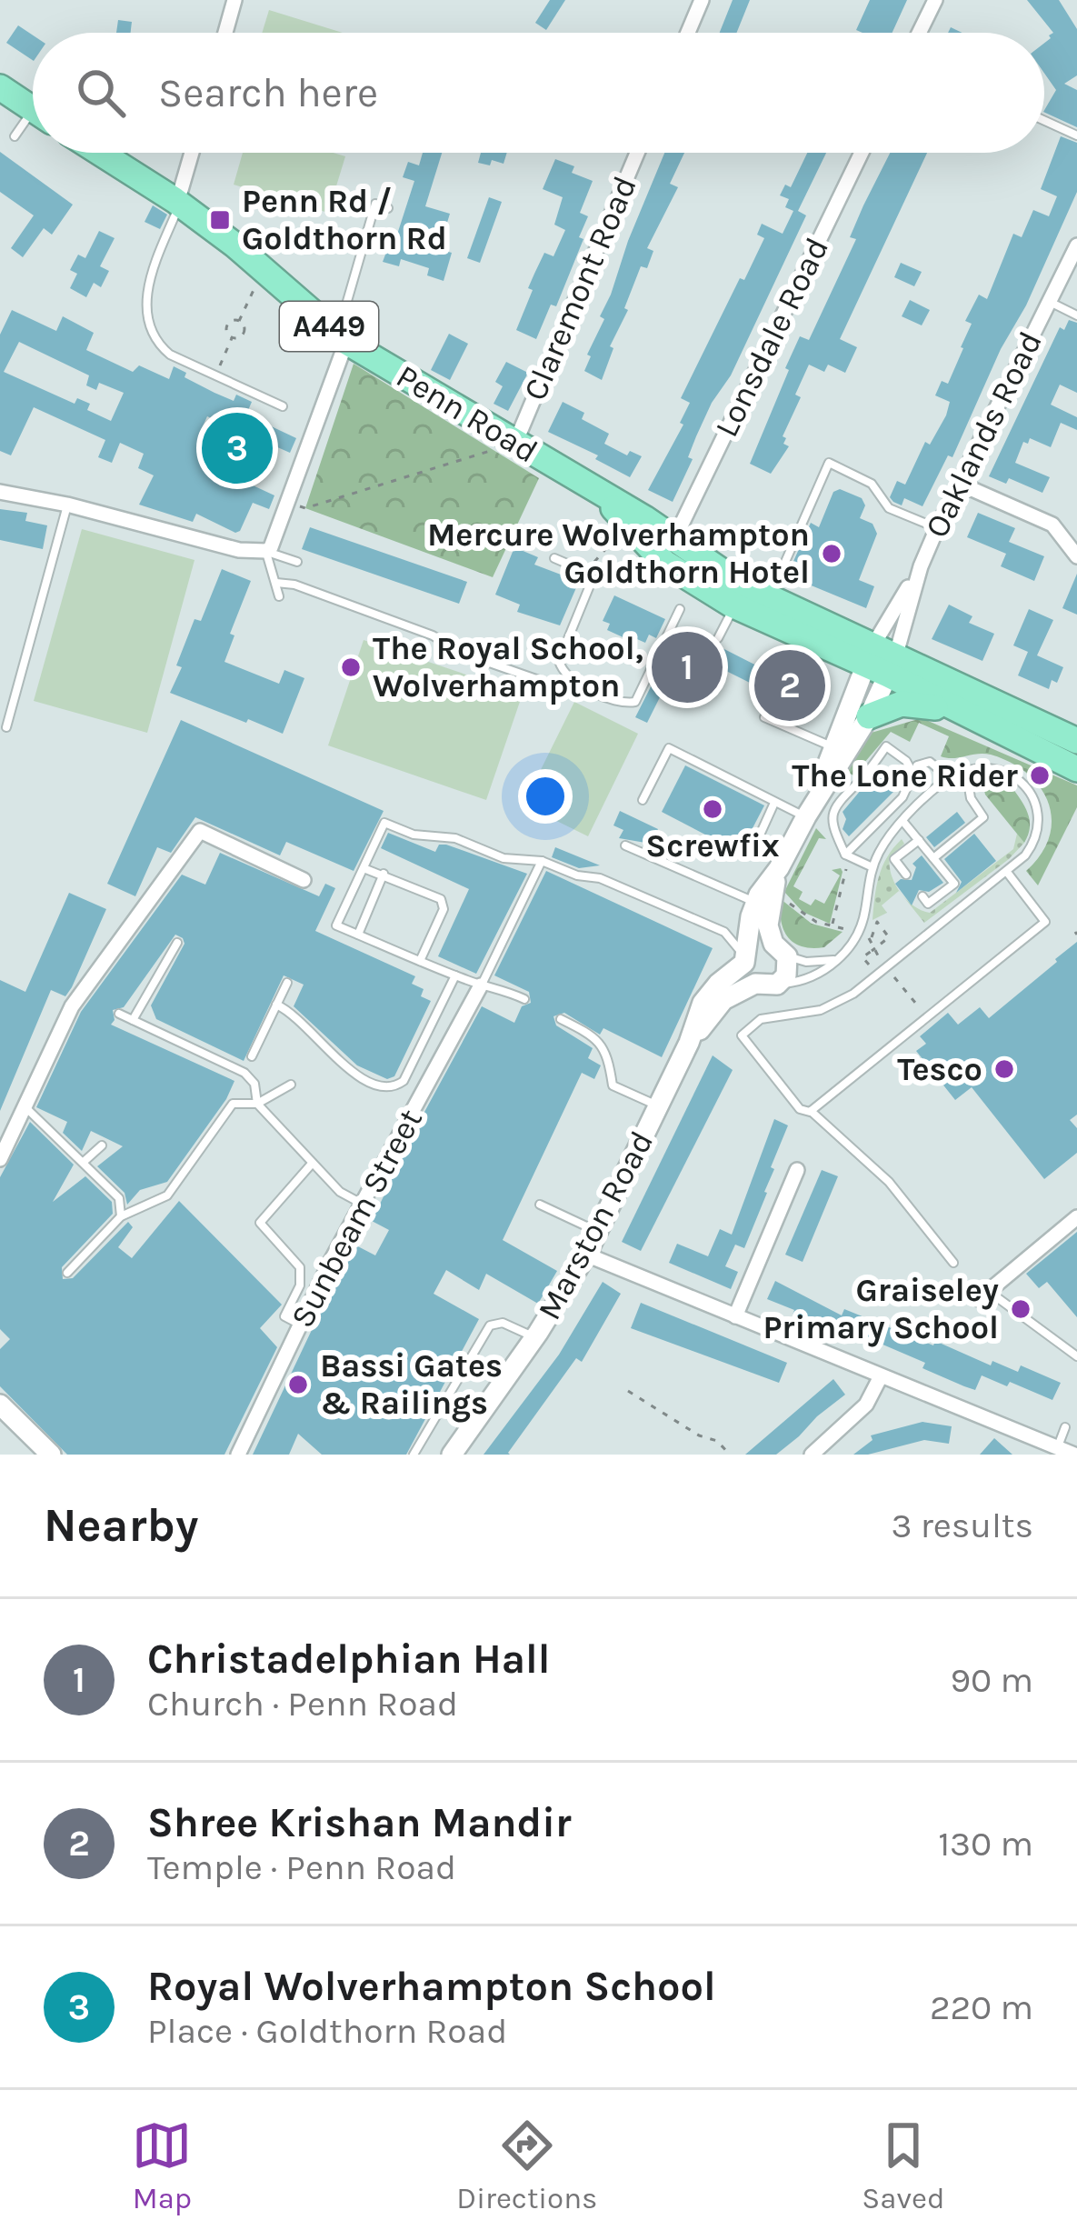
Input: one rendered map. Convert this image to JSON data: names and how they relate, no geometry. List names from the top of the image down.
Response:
{
  "streets": {
    "highway": ["A449", "Penn Road"],
    "street": [
      "Claremont Road",
      "Lonsdale Road",
      "Oaklands Road",
      "Sunbeam Street",
      "Marston Road"
    ]
  },
  "crossings": [
    ["Claremont Road", "Penn Road"],
    ["Lonsdale Road", "Penn Road"],
    ["Penn Road", "Oaklands Road"]
  ],
  "places": {
    "transit": ["Penn Rd / Goldthorn Rd"],
    "other": [
      "Mercure Wolverhampton Goldthorn Hotel",
      "The Royal School, Wolverhampton",
      "The Lone Rider",
      "Screwfix",
      "Tesco",
      "Graiseley Primary School",
      "Bassi Gates & Railings"
    ]
  },
  "page": {
    "search": "Search here",
    "pins": ["3", "1", "2"],
    "heading": ["Nearby", "3 results"],
    "list": [
      {
        "mark": "1",
        "name": "Christadelphian Hall",
        "note": "Church · Penn Road",
        "value": "90 m"
      },
      {
        "mark": "2",
        "name": "Shree Krishan Mandir",
        "note": "Temple · Penn Road",
        "value": "130 m"
      },
      {
        "mark": "3",
        "name": "Royal Wolverhampton School",
        "note": "Place · Goldthorn Road",
        "value": "220 m"
      }
    ],
    "nav": ["Map", "Directions", "Saved"]
  }
}
